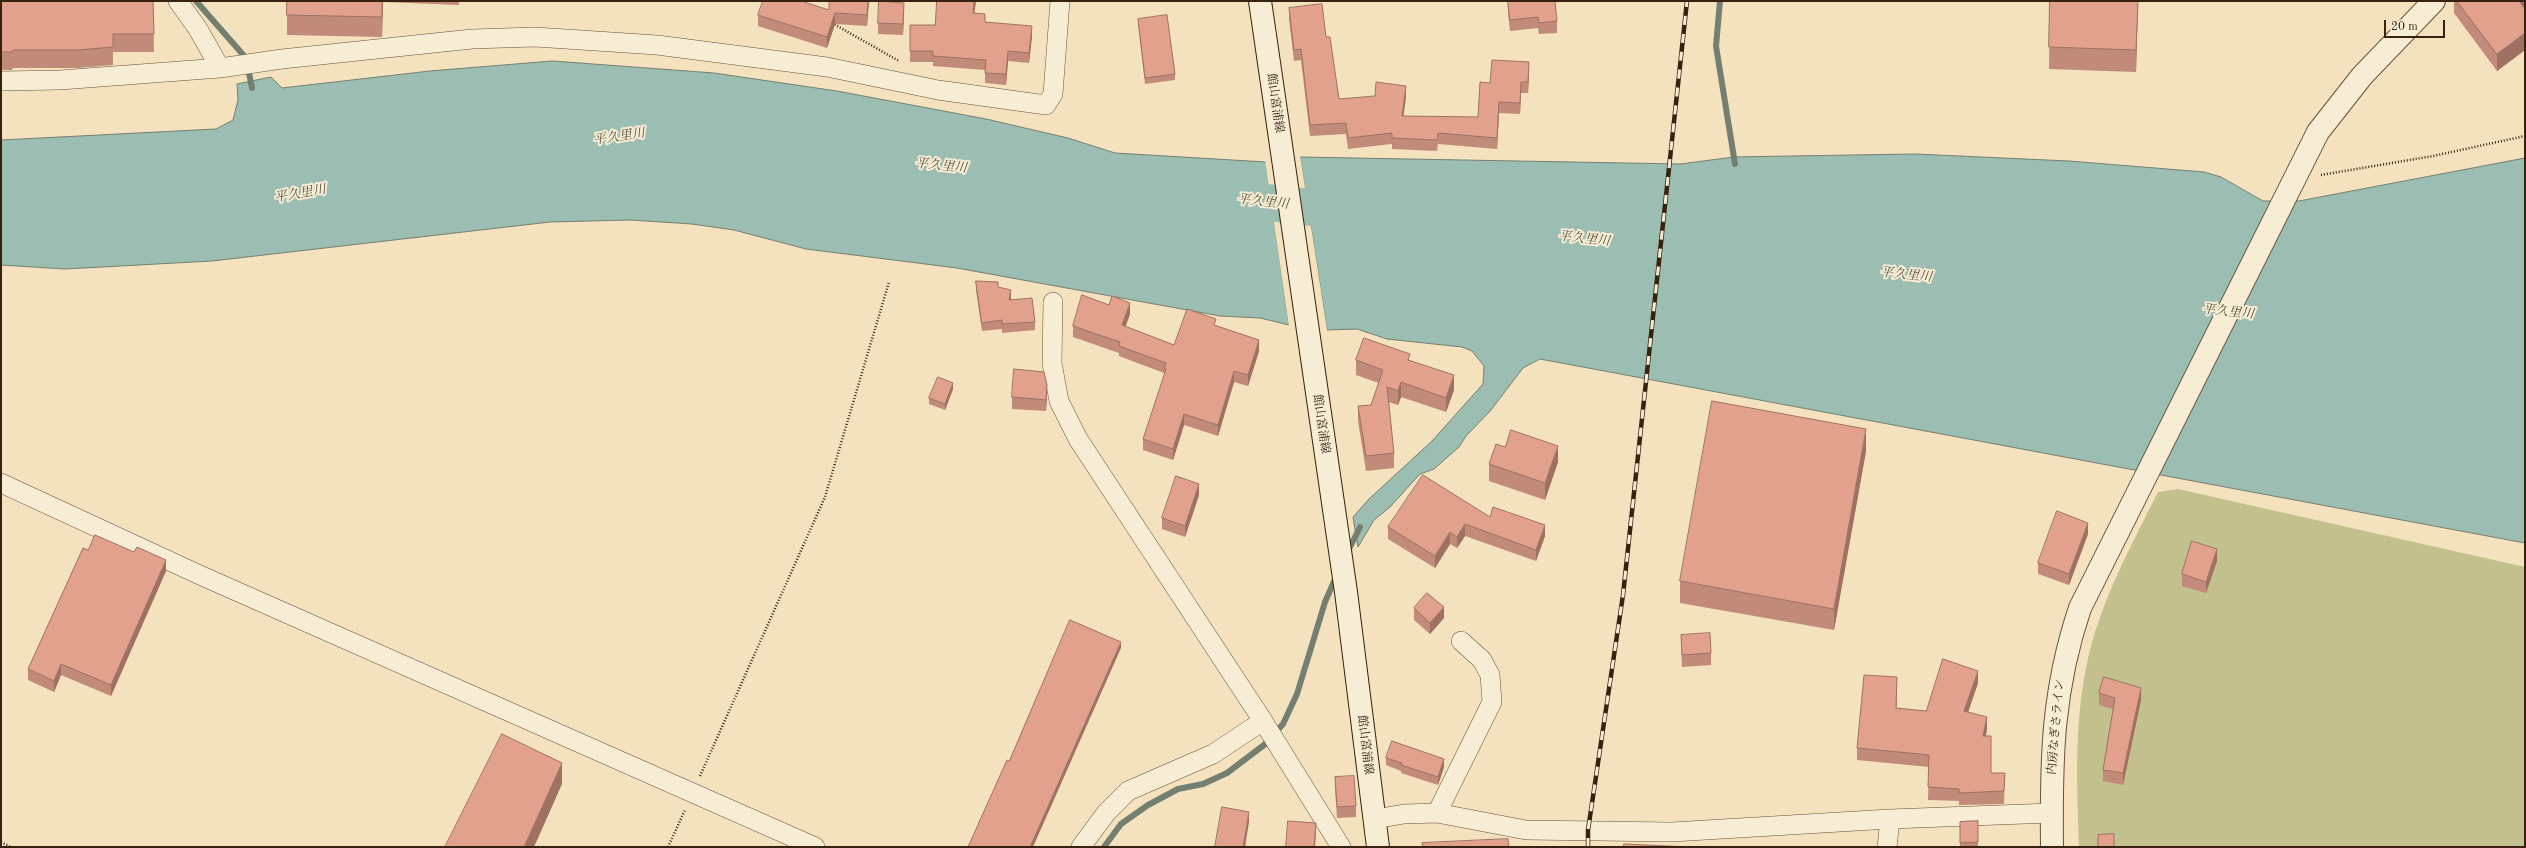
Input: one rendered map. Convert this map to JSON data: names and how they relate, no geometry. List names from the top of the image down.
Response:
{
  "streets": {
    "street": ["館山富浦線", "内房なぎさライン"]
  },
  "water": ["平久里川"],
  "scale_bar": "20 m"
}
